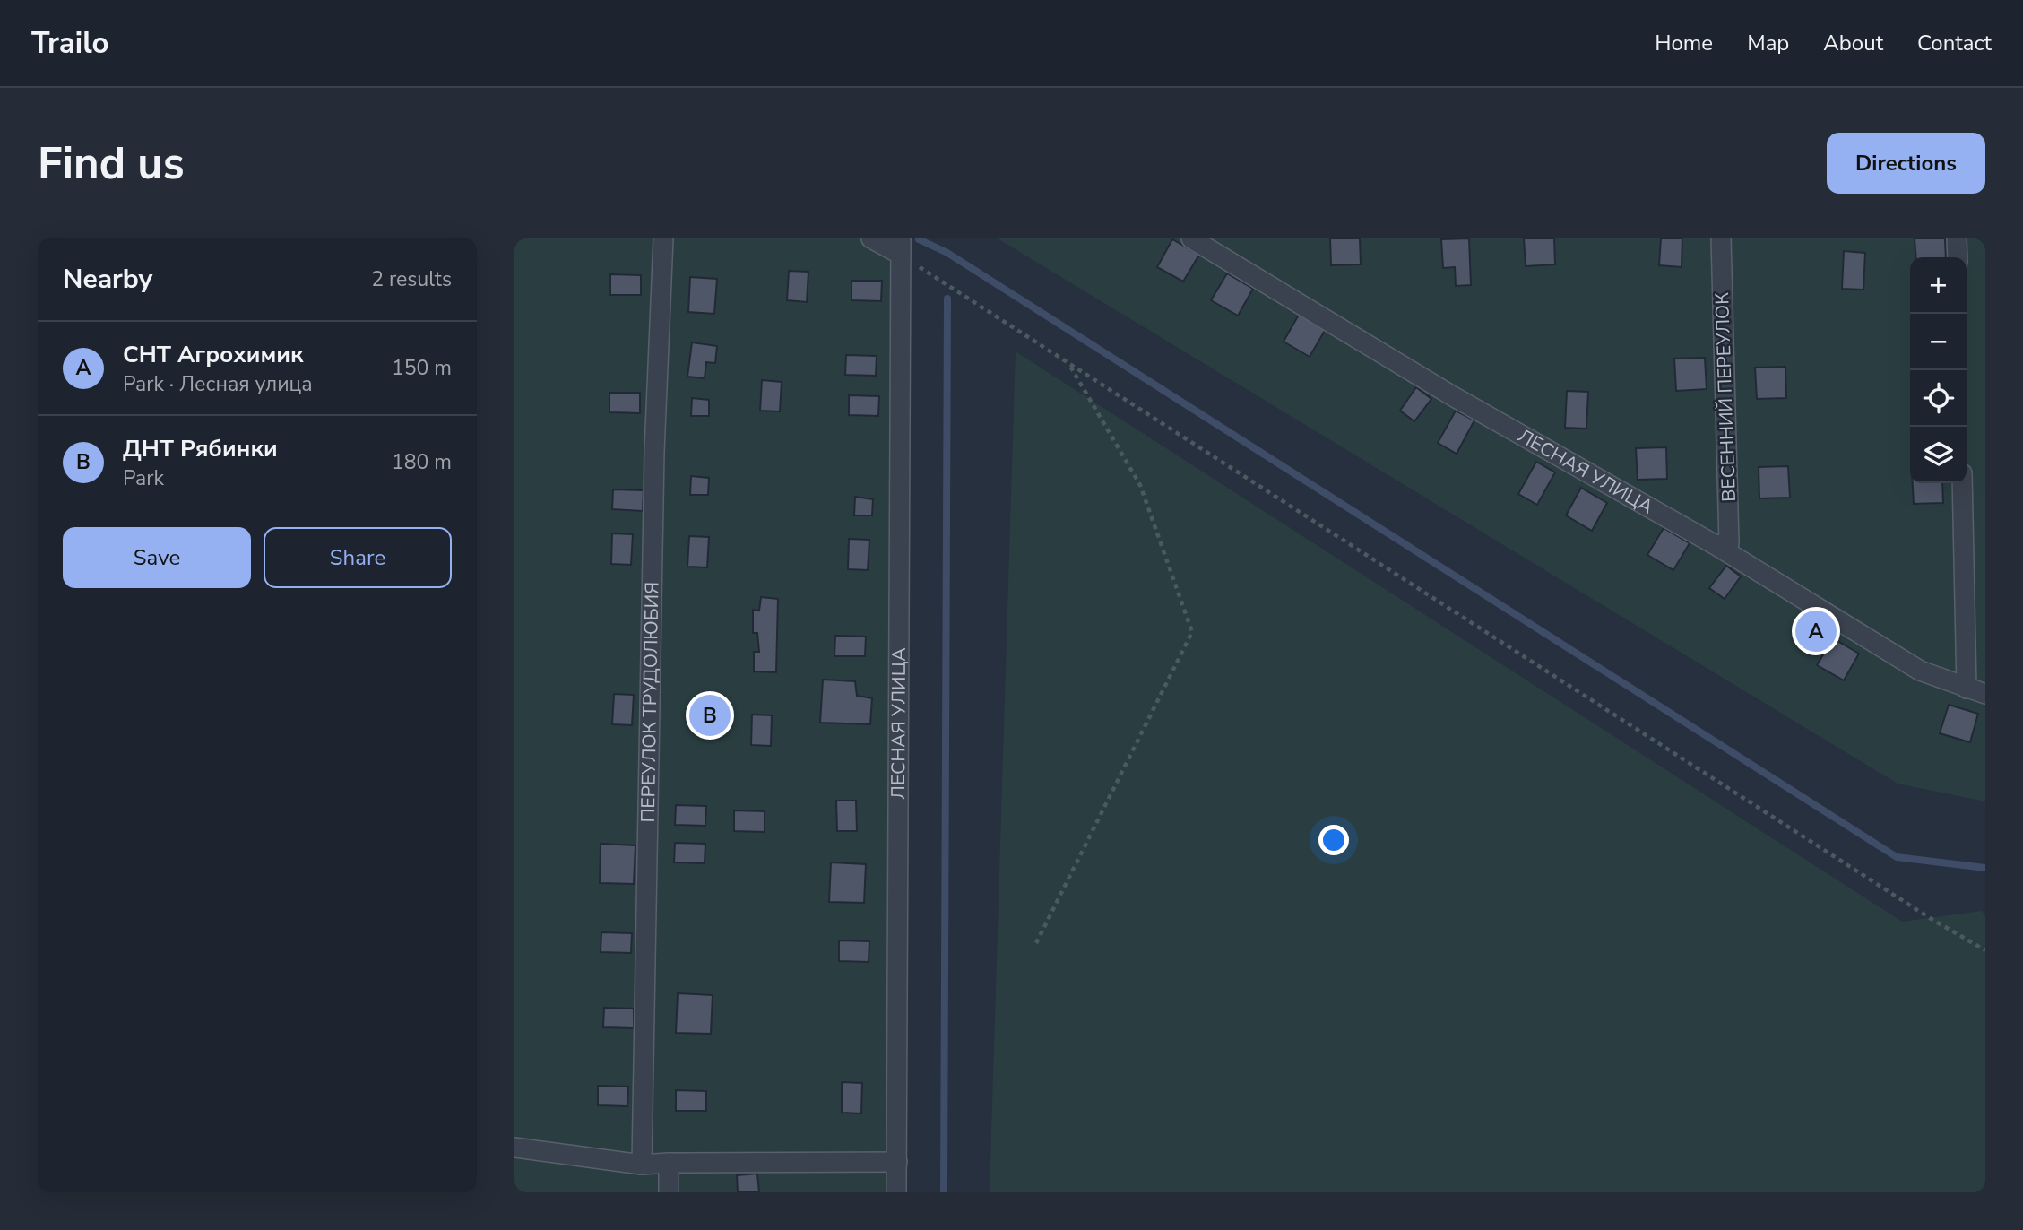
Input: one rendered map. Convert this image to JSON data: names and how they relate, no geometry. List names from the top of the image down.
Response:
{
  "streets": {
    "street": ["ВЕСЕННИЙ ПЕРЕУЛОК", "ЛЕСНАЯ УЛИЦА", "ПЕРЕУЛОК ТРУДОЛЮБИЯ"]
  },
  "crossings": [
    ["ВЕСЕННИЙ ПЕРЕУЛОК", "ЛЕСНАЯ УЛИЦА"]
  ],
  "page": {
    "header": "Trailo",
    "nav": [
      "Home",
      "Map",
      "About",
      "Contact"
    ],
    "buttons": [
      "Directions",
      ["Save", "Share"]
    ],
    "title": "Find us",
    "heading": ["Nearby", "2 results"],
    "map_buttons": ["+", "−"],
    "list": [
      {
        "mark": "A",
        "name": "СНТ Агрохимик",
        "note": "Park · Лесная улица",
        "value": "150 m"
      },
      {
        "mark": "B",
        "name": "ДНТ Рябинки",
        "note": "Park",
        "value": "180 m"
      }
    ],
    "pins": ["A", "B"]
  }
}
